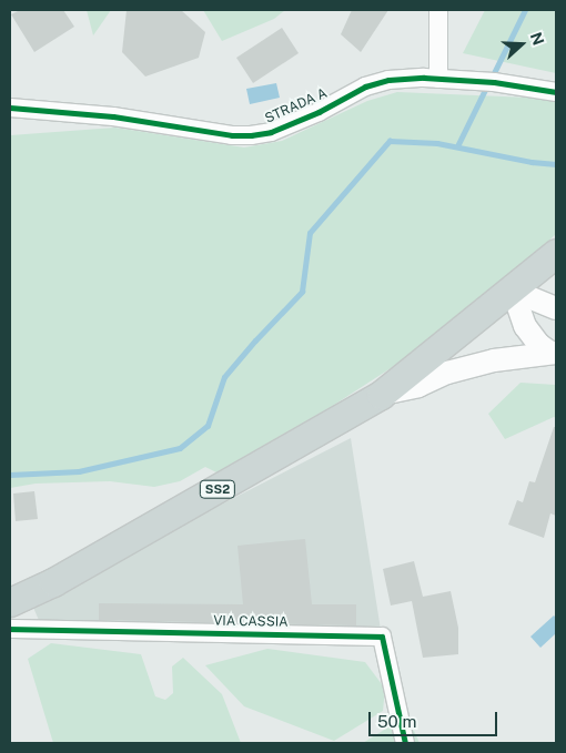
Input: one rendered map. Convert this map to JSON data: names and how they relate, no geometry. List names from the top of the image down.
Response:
{
  "streets": {
    "main road": ["SS2"],
    "street": ["STRADA A", "VIA CASSIA"]
  },
  "scale_bar": "50 m",
  "north": "right"
}
